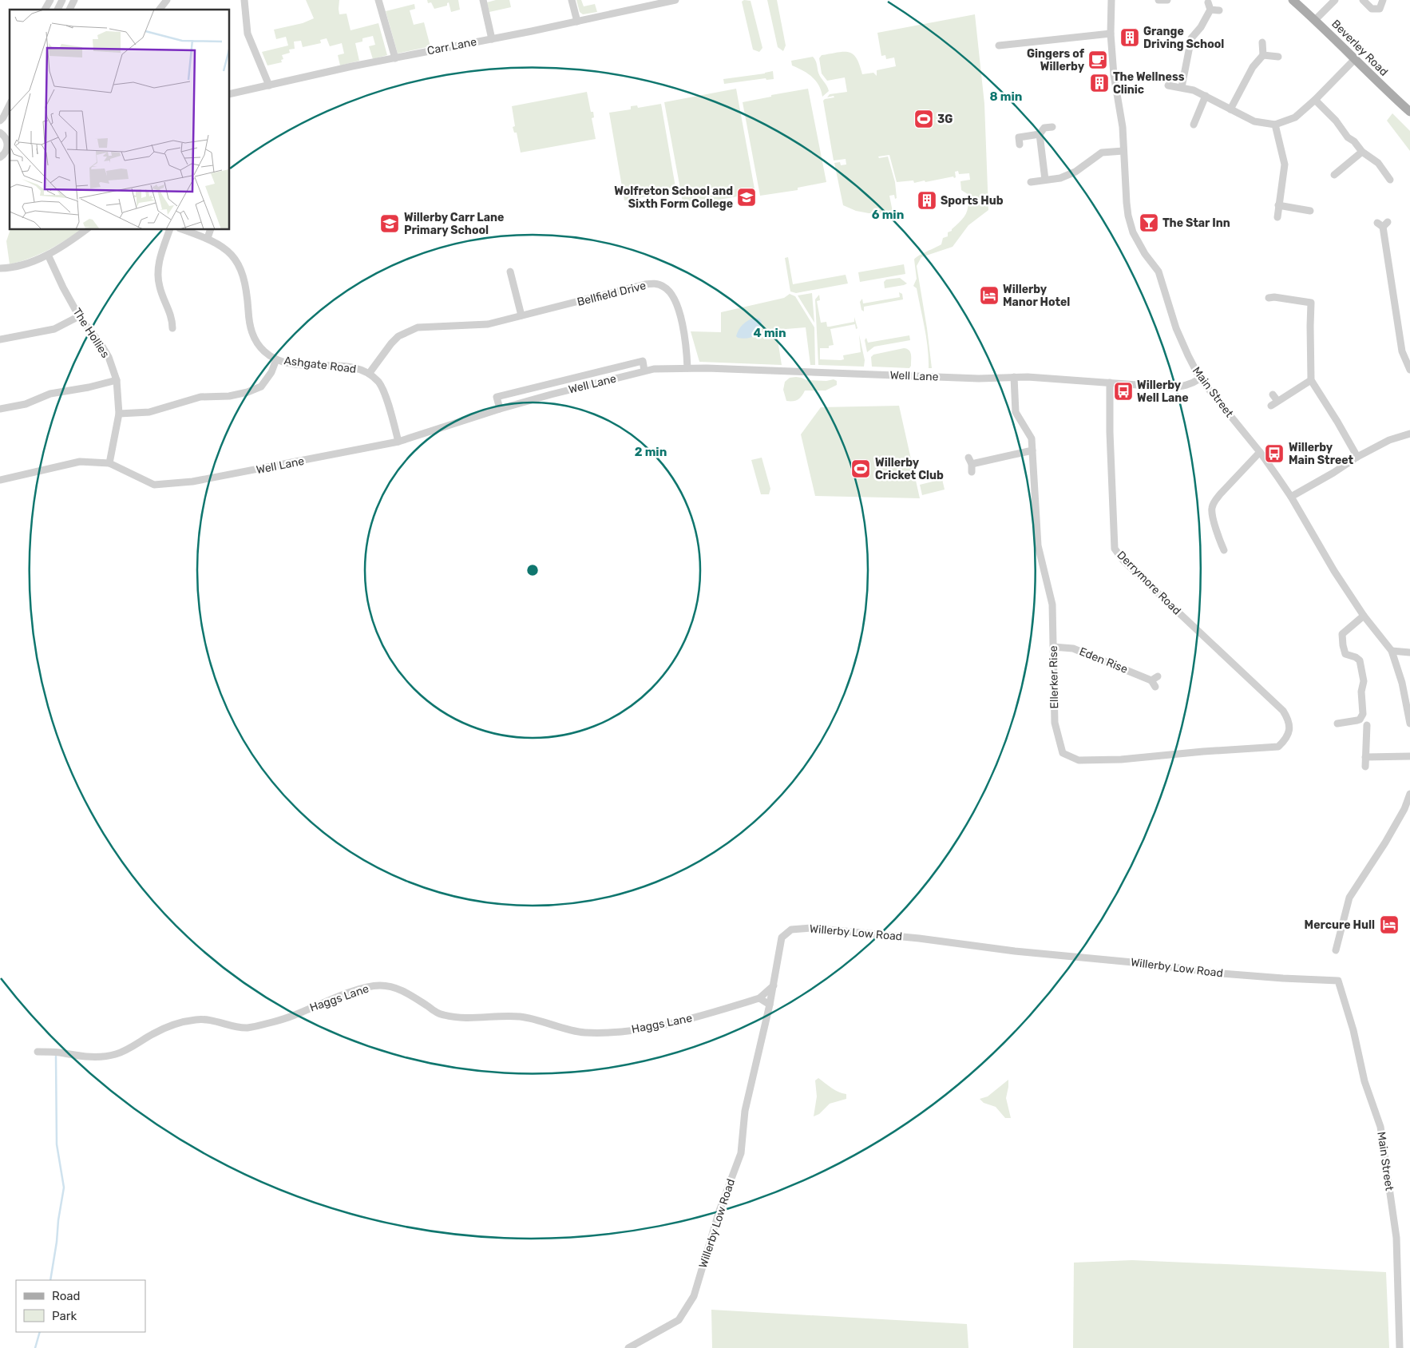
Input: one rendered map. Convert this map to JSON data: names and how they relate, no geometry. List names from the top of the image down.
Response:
{
  "streets": {
    "main road": ["Beverley Road"],
    "street": [
      "Carr Lane",
      "Bellfield Drive",
      "The Hollies",
      "Ashgate Road",
      "Well Lane",
      "Main Street",
      "Derrymore Road",
      "Eden Rise",
      "Ellerker Rise",
      "Willerby Low Road",
      "Haggs Lane"
    ]
  },
  "crossings": [
    ["Bellfield Drive", "Ashgate Road"],
    ["Bellfield Drive", "Well Lane"],
    ["The Hollies", "Well Lane"],
    ["Ashgate Road", "Well Lane"],
    ["Well Lane", "Main Street"],
    ["Well Lane", "Derrymore Road"],
    ["Well Lane", "Ellerker Rise"],
    ["Main Street", "Willerby Low Road"],
    ["Derrymore Road", "Ellerker Rise"],
    ["Eden Rise", "Ellerker Rise"],
    ["Willerby Low Road", "Haggs Lane"]
  ],
  "places": {
    "building": ["Grange Driving School", "The Wellness Clinic", "Sports Hub"],
    "cafe": ["Gingers of Willerby"],
    "sports": ["3G", "Willerby Cricket Club"],
    "school or university": ["Wolfreton School and Sixth Form College", "Willerby Carr Lane Primary School"],
    "bar": ["The Star Inn"],
    "hotel": ["Willerby Manor Hotel", "Mercure Hull"],
    "bus stop": ["Willerby Well Lane", "Willerby Main Street"]
  },
  "legend": ["Road", "Park"],
  "rings": [
    "8 min",
    "6 min",
    "4 min",
    "2 min"
  ]
}
